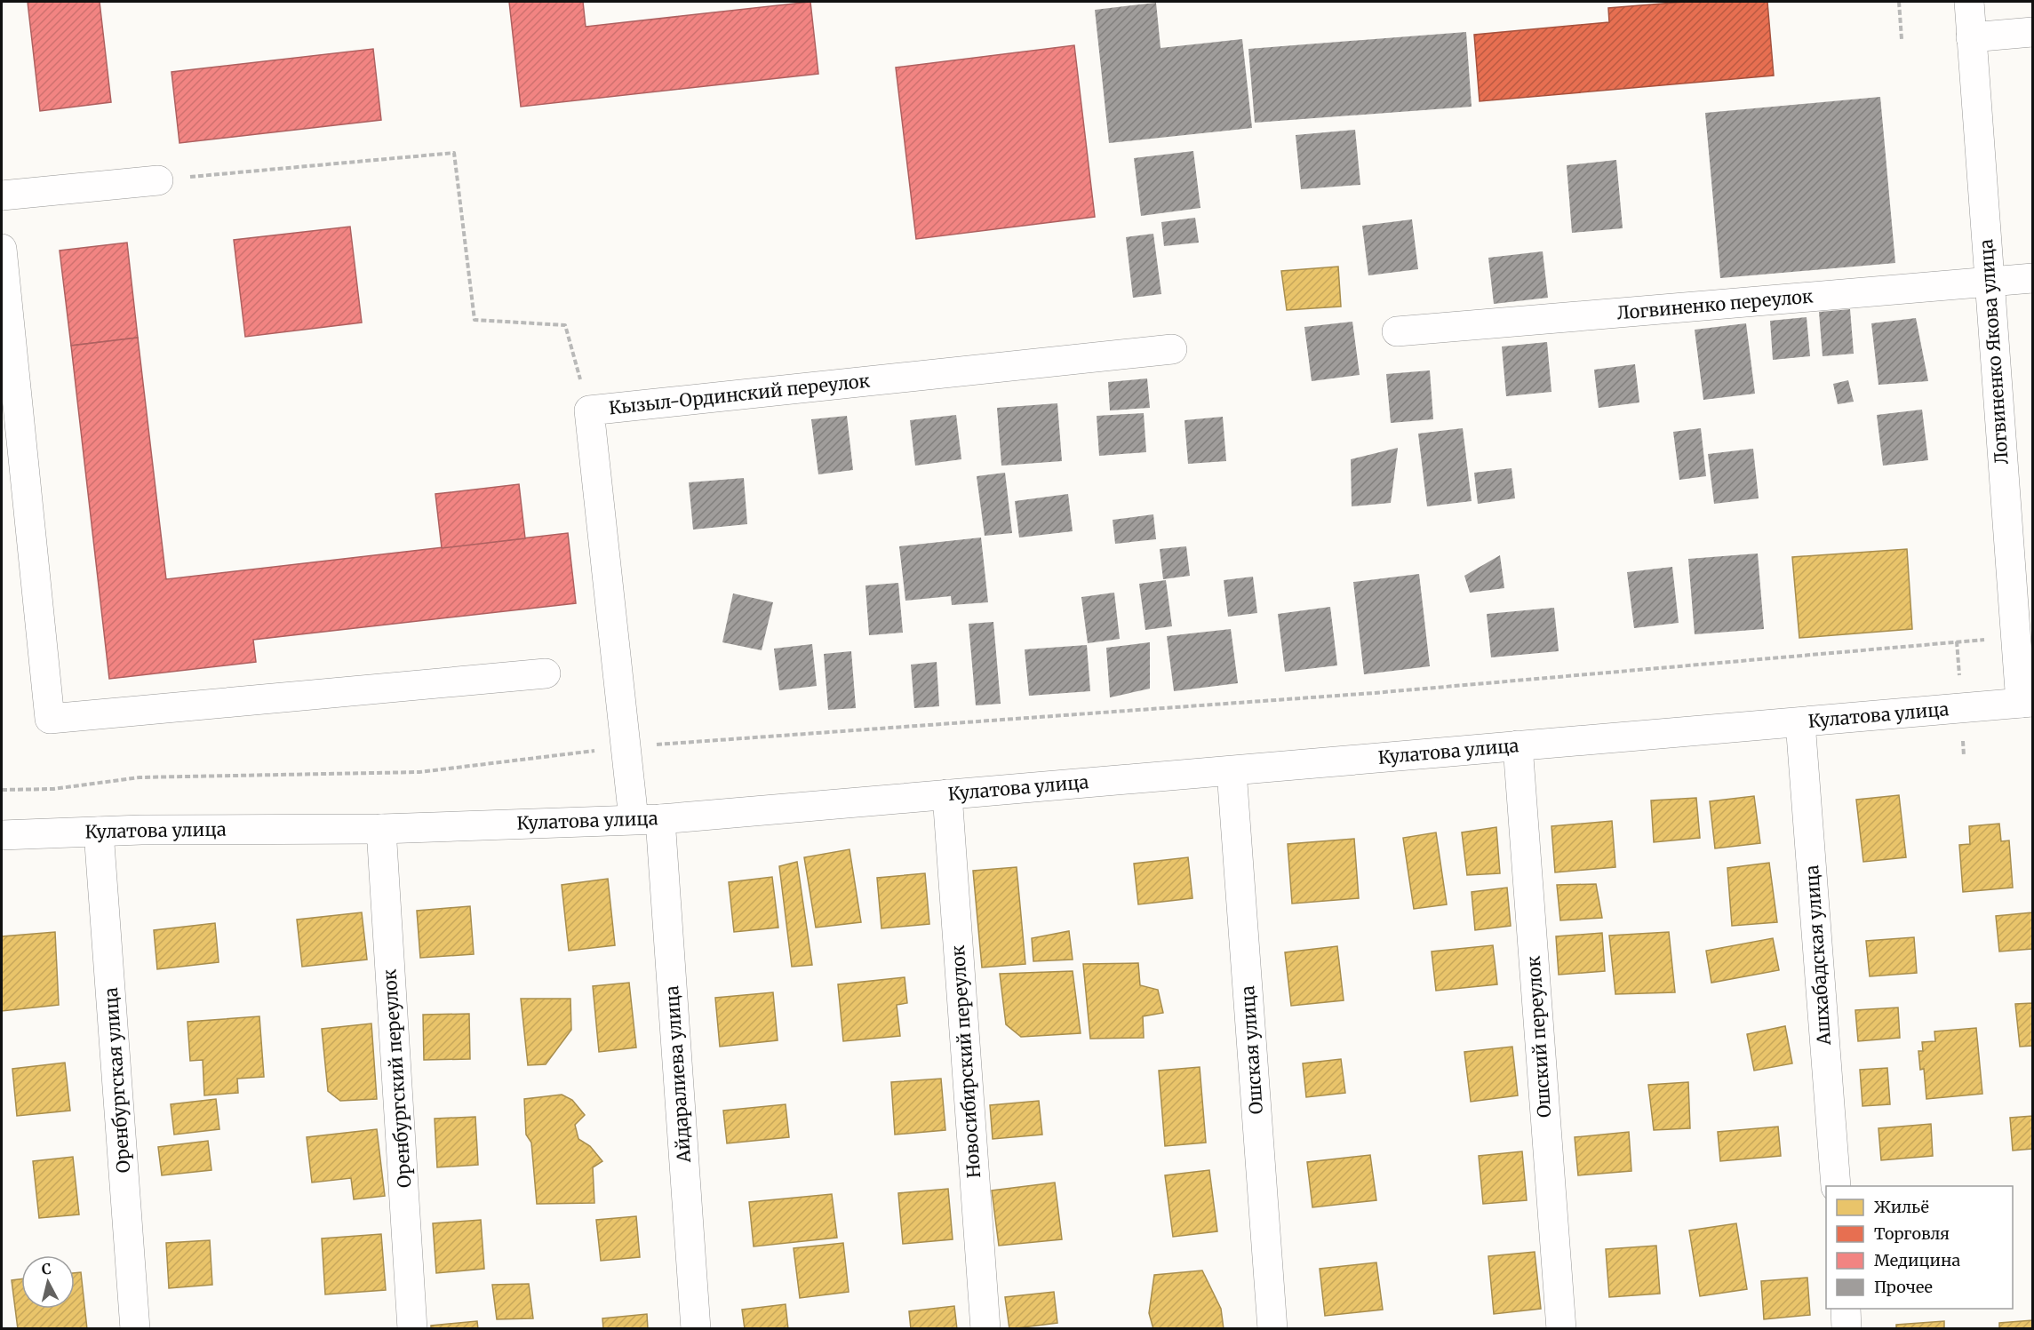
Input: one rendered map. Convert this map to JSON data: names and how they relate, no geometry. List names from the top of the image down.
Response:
{
  "streets": {
    "street": [
      "Логвиненко переулок",
      "Логвиненко Якова улица",
      "Кызыл-Ординский переулок",
      "Кулатова улица",
      "Ашхабадская улица",
      "Ошский переулок",
      "Ошская улица",
      "Новосибирский переулок",
      "Айдаралиева улица",
      "Оренбургский переулок",
      "Оренбургская улица"
    ]
  },
  "crossings": [
    ["Логвиненко переулок", "Логвиненко Якова улица"],
    ["Логвиненко Якова улица", "Кулатова улица"],
    ["Кызыл-Ординский переулок", "Кулатова улица"],
    ["Кызыл-Ординский переулок", "Айдаралиева улица"],
    ["Кулатова улица", "Ашхабадская улица"],
    ["Кулатова улица", "Ошский переулок"],
    ["Кулатова улица", "Ошская улица"],
    ["Кулатова улица", "Новосибирский переулок"],
    ["Кулатова улица", "Айдаралиева улица"],
    ["Кулатова улица", "Оренбургский переулок"],
    ["Кулатова улица", "Оренбургская улица"]
  ],
  "legend": [
    "Жильё",
    "Торговля",
    "Медицина",
    "Прочее"
  ],
  "north": "top"
}
